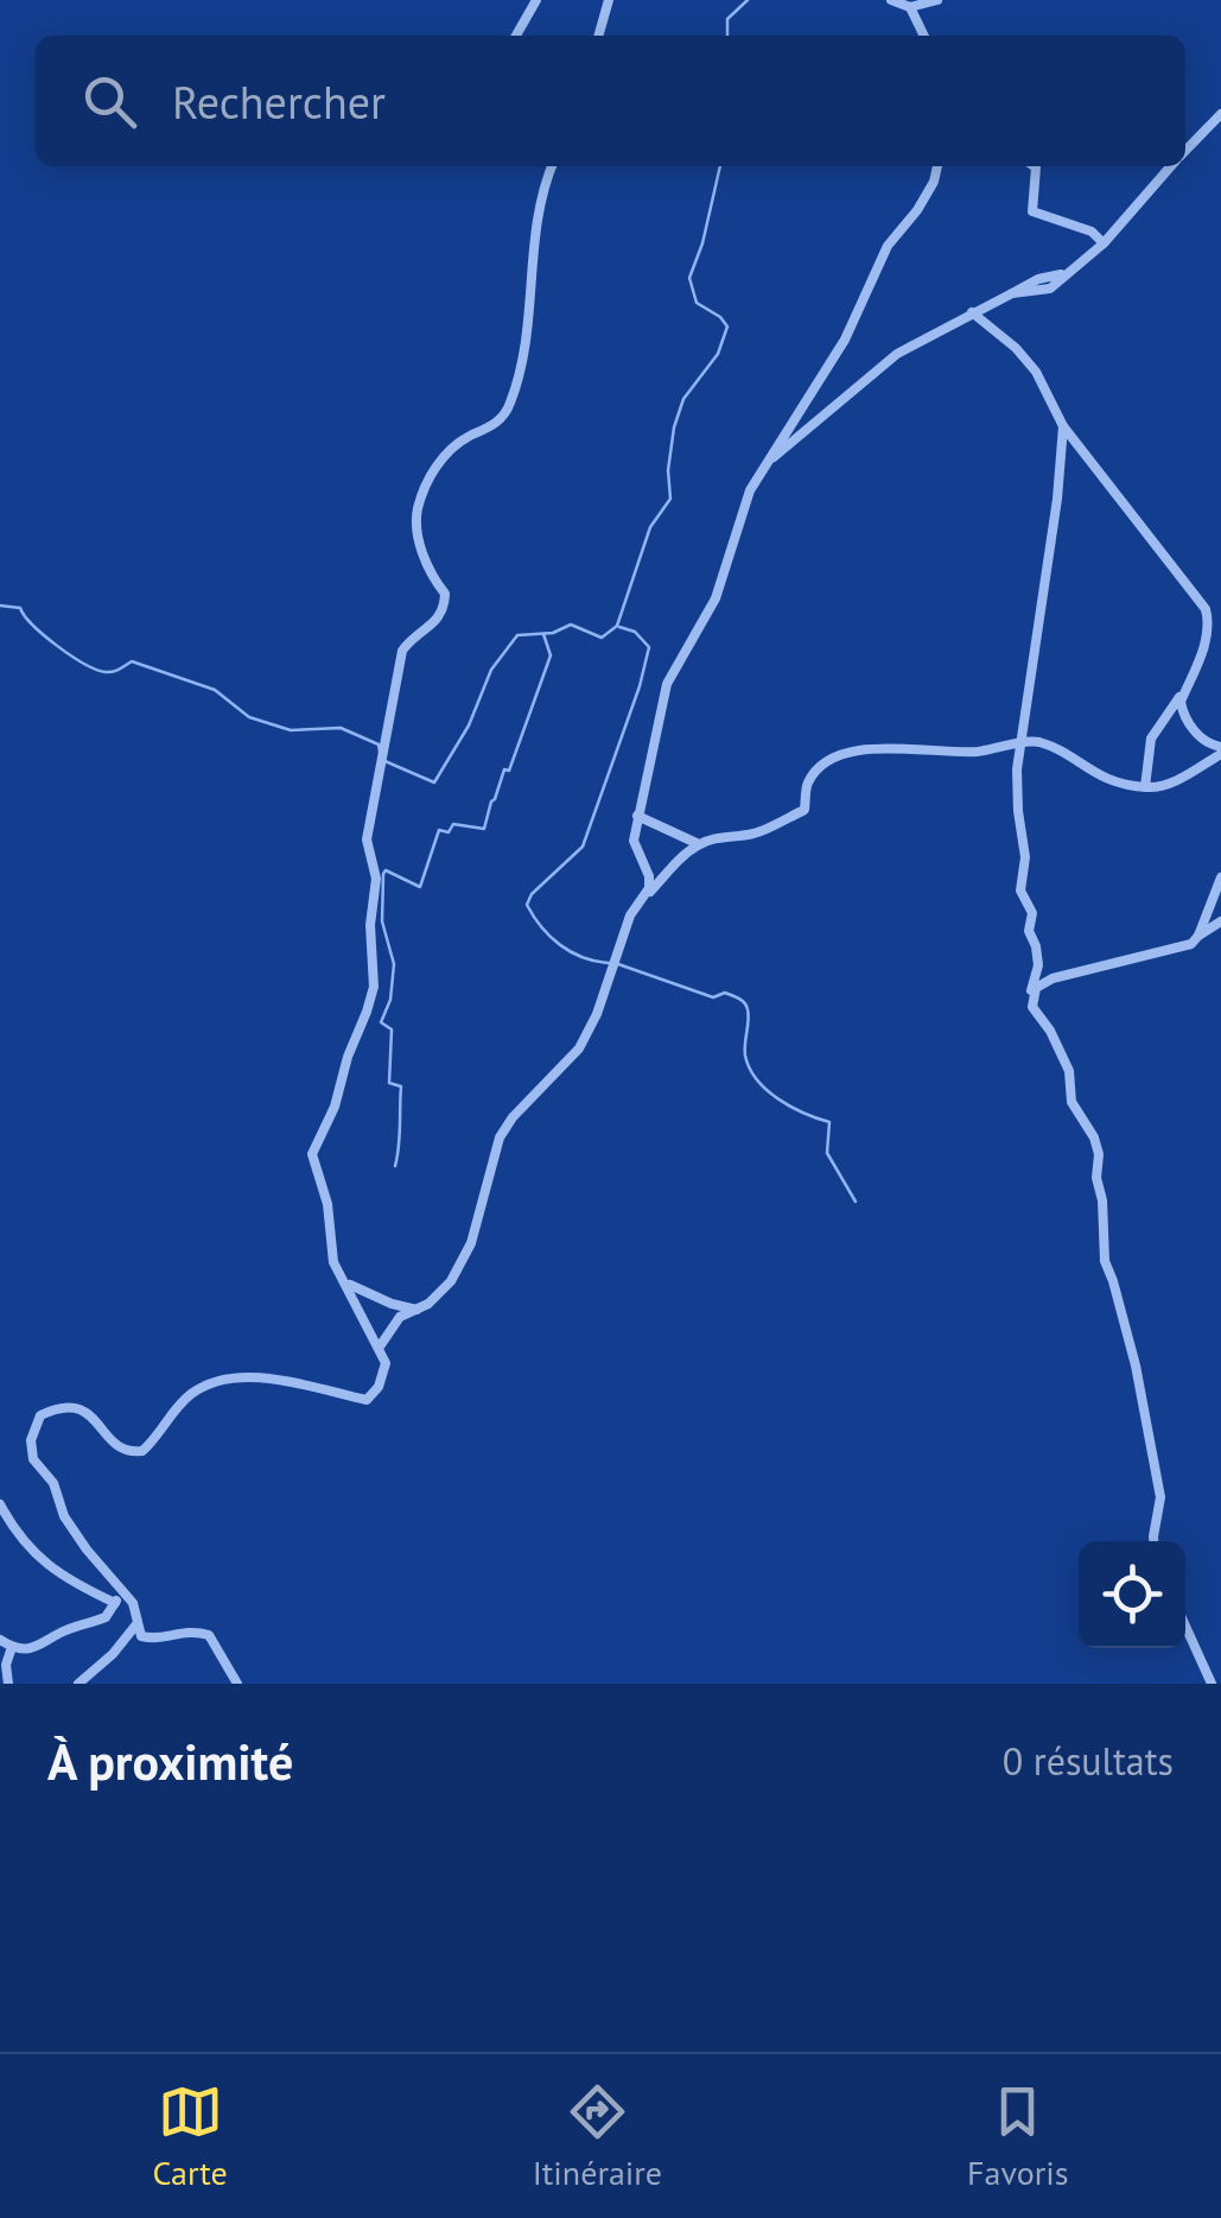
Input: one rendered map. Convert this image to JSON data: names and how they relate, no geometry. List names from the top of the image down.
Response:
{
  "page": {
    "search": "Rechercher",
    "heading": ["À proximité", "0 résultats"],
    "nav": ["Carte", "Itinéraire", "Favoris"]
  }
}
